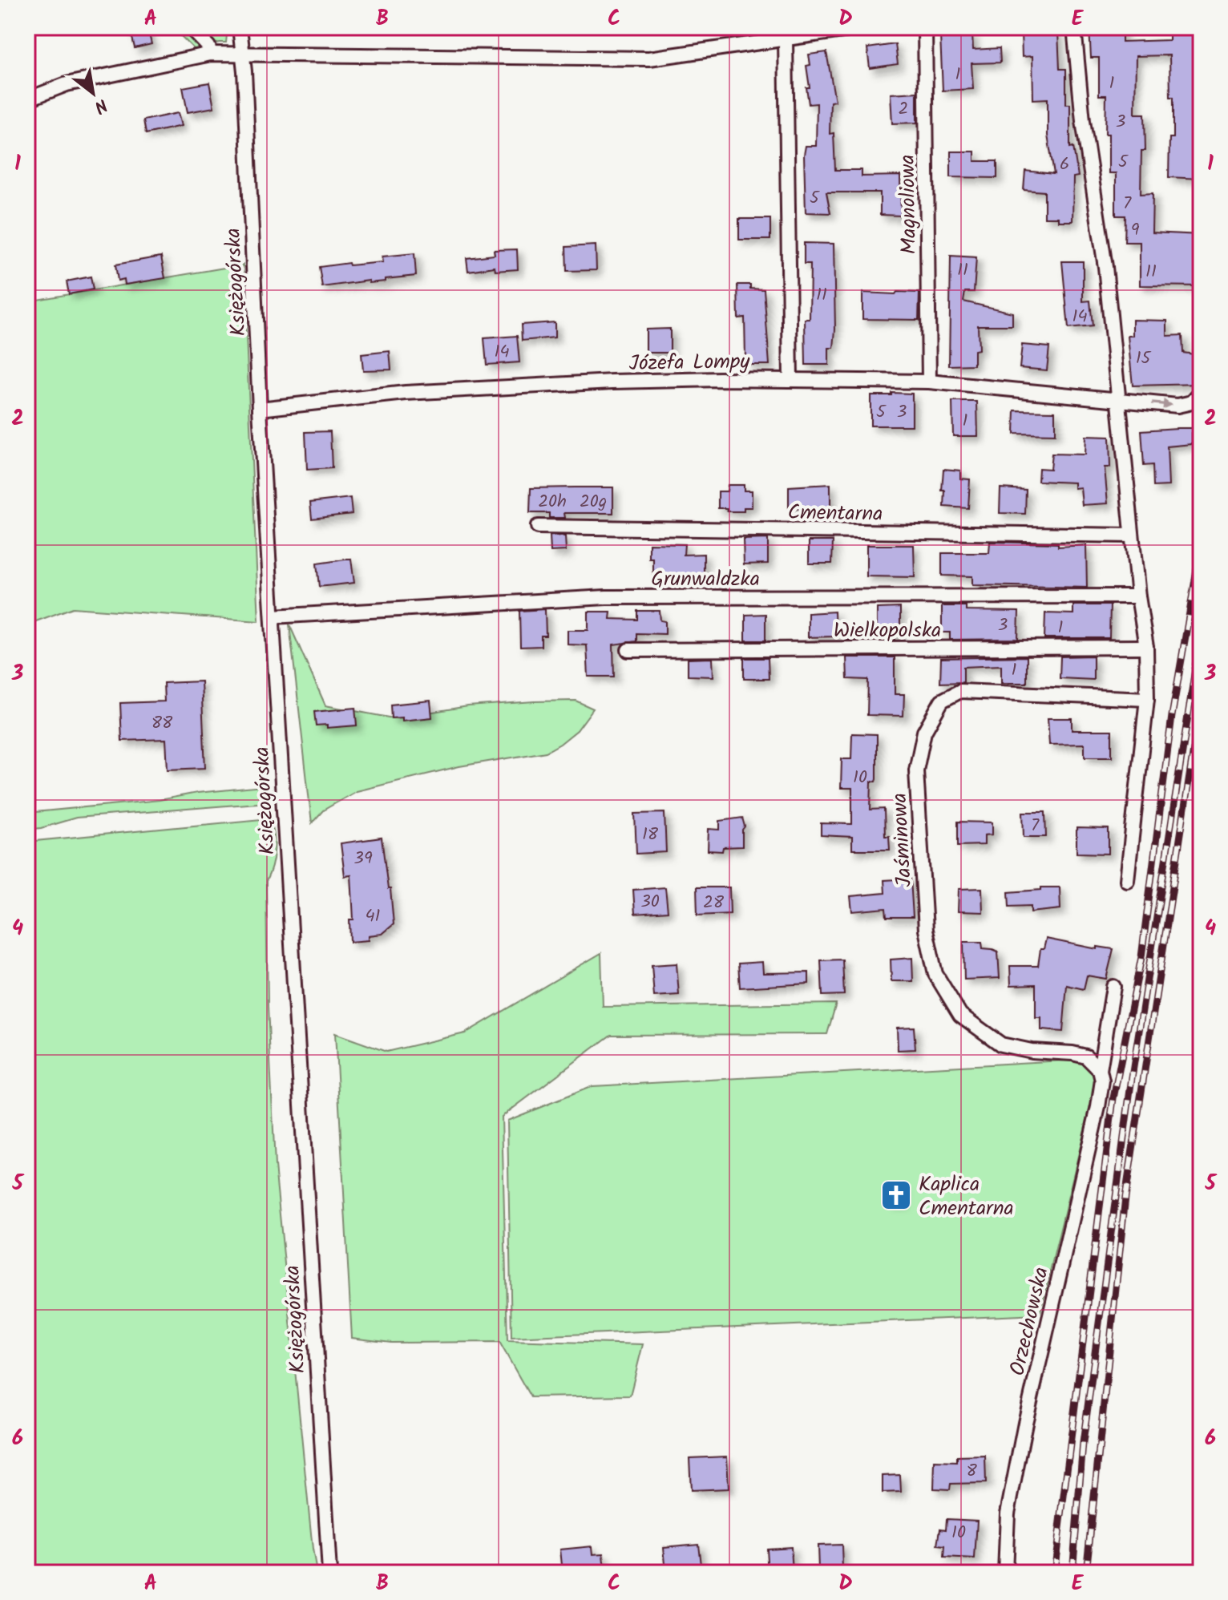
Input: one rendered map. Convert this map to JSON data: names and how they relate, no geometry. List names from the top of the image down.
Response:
{
  "streets": {
    "street": [
      "Magnoliowa",
      "Księżogórska",
      "Józefa Lompy",
      "Cmentarna",
      "Grunwaldzka",
      "Wielkopolska",
      "Jaśminowa",
      "Orzechowska"
    ]
  },
  "crossings": [
    ["Magnoliowa", "Józefa Lompy"],
    ["Księżogórska", "Józefa Lompy"],
    ["Księżogórska", "Grunwaldzka"],
    ["Jaśminowa", "Orzechowska"]
  ],
  "places": {
    "church": ["Kaplica Cmentarna"]
  },
  "house_numbers": [
    "1",
    "1",
    "2",
    "3",
    "5",
    "6",
    "5",
    "7",
    "9",
    "11",
    "11",
    "11",
    "14",
    "14",
    "15",
    "5",
    "3",
    "1",
    "20h",
    "20g",
    "3",
    "1",
    "1",
    "88",
    "10",
    "7",
    "18",
    "39",
    "30",
    "28",
    "41",
    "8",
    "10"
  ],
  "north": "bottom right",
  "grid": {
    "columns": [
      "A",
      "B",
      "C",
      "D",
      "E"
    ],
    "rows": [
      "1",
      "2",
      "3",
      "4",
      "5",
      "6"
    ]
  }
}
